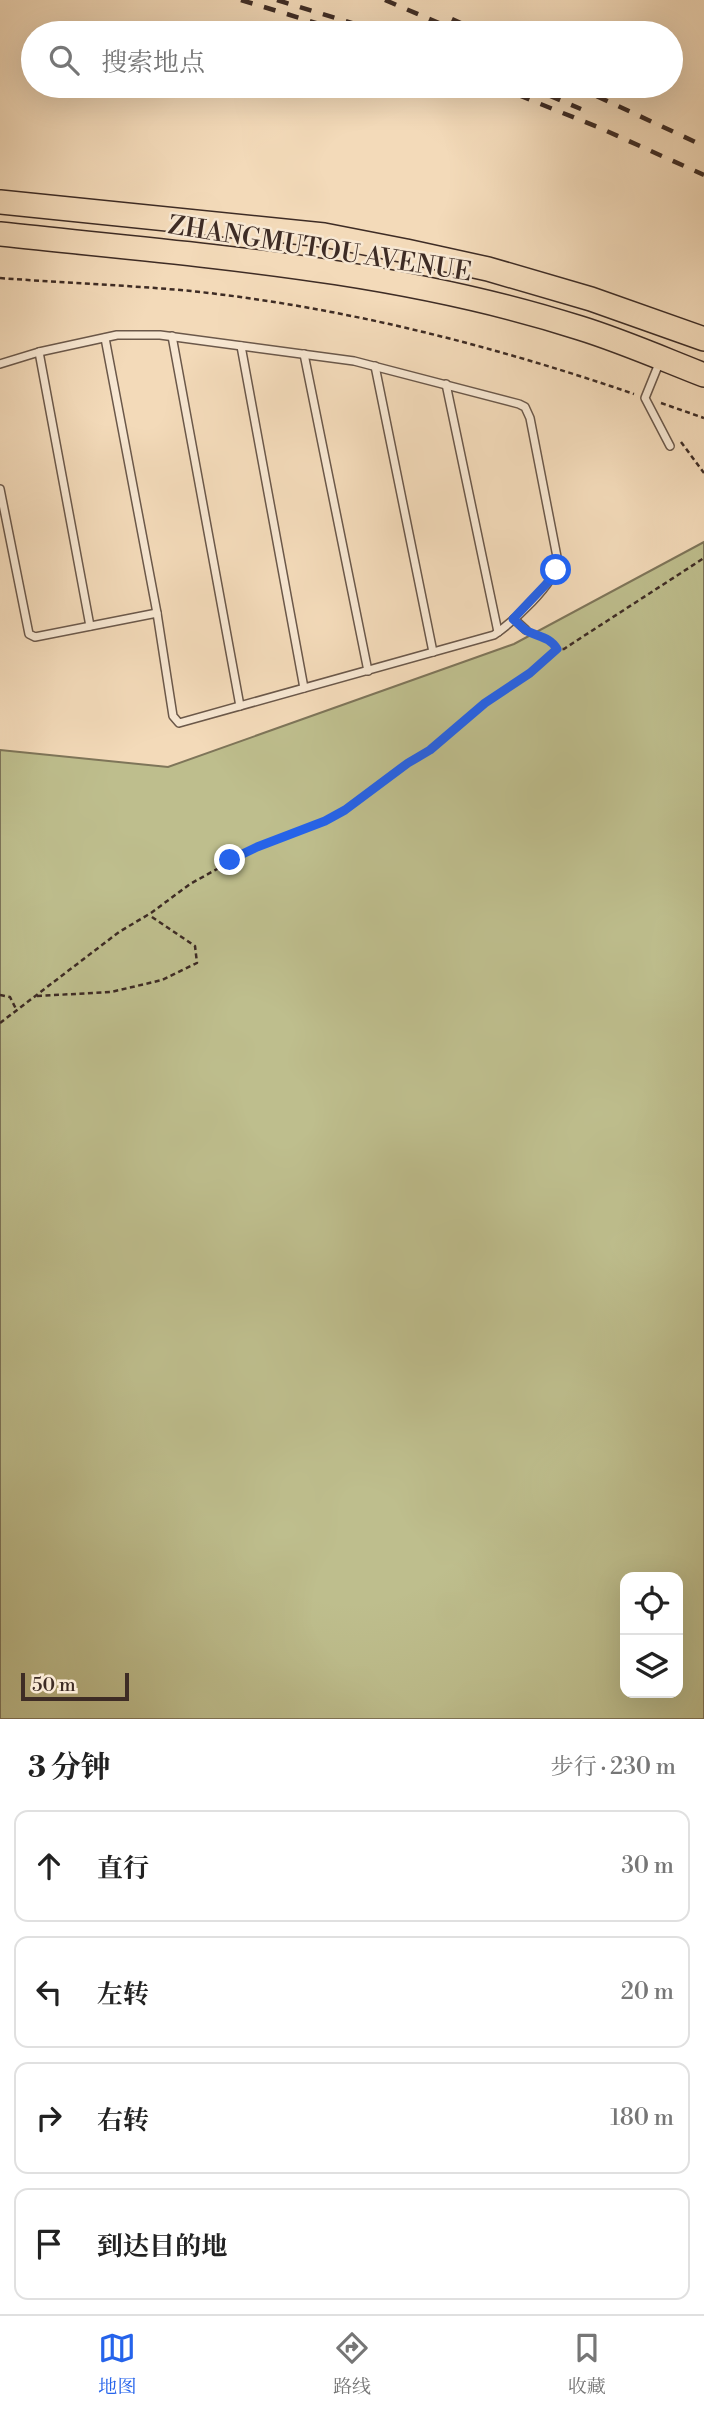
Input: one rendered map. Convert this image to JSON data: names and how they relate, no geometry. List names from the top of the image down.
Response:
{
  "streets": {
    "main road": ["ZHANGMUTOU AVENUE"]
  },
  "scale_bar": "50 m",
  "page": {
    "search": "搜索地点",
    "scale": "50 m",
    "heading": ["3 分钟", "步行 · 230 m"],
    "list": [
      ["直行", "30 m"],
      ["左转", "20 m"],
      ["右转", "180 m"],
      "到达目的地"
    ],
    "nav": ["地图", "路线", "收藏"]
  }
}
